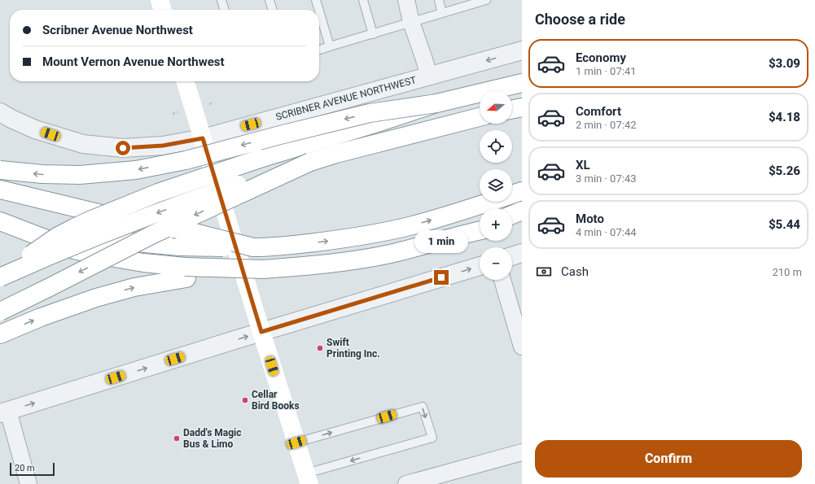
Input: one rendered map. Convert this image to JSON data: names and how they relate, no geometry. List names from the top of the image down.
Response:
{
  "streets": {
    "street": ["SCRIBNER AVENUE NORTHWEST"]
  },
  "places": ["Swift Printing Inc.", "Cellar Bird Books", "Dadd's Magic Bus & Limo"],
  "scale_bar": "20 m",
  "north": "left",
  "page": {
    "heading": "Choose a ride",
    "banner": ["Scribner Avenue Northwest", "Mount Vernon Avenue Northwest"],
    "list": [
      {
        "name": "Economy",
        "note": "1 min · 07:41",
        "value": "$3.09"
      },
      {
        "name": "Comfort",
        "note": "2 min · 07:42",
        "value": "$4.18"
      },
      {
        "name": "XL",
        "note": "3 min · 07:43",
        "value": "$5.26"
      },
      {
        "name": "Moto",
        "note": "4 min · 07:44",
        "value": "$5.44"
      }
    ],
    "map_buttons": ["+", "−"],
    "bubble": "1 min",
    "pay": ["Cash", "210 m"],
    "buttons": "Confirm",
    "scale": "20 m"
  }
}
